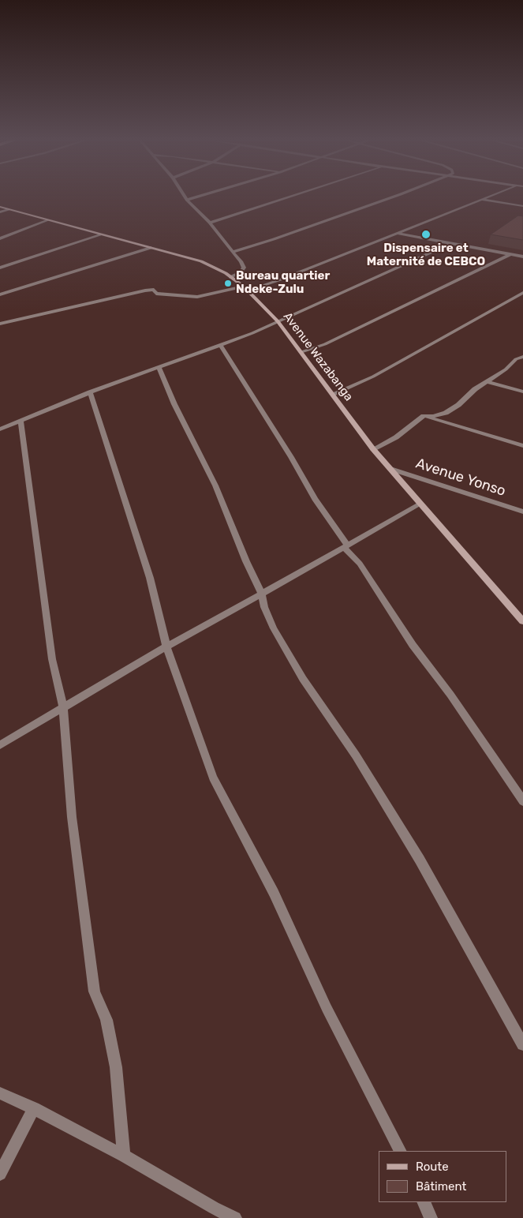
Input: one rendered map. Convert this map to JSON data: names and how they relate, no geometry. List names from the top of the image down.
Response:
{
  "streets": {
    "main road": ["Avenue Wazabanga"],
    "street": ["Avenue Yonso"]
  },
  "crossings": [
    ["Avenue Wazabanga", "Avenue Yonso"]
  ],
  "places": ["Dispensaire et Maternité de CEBCO", "Bureau quartier Ndeke-Zulu"],
  "legend": ["Route", "Bâtiment"]
}
